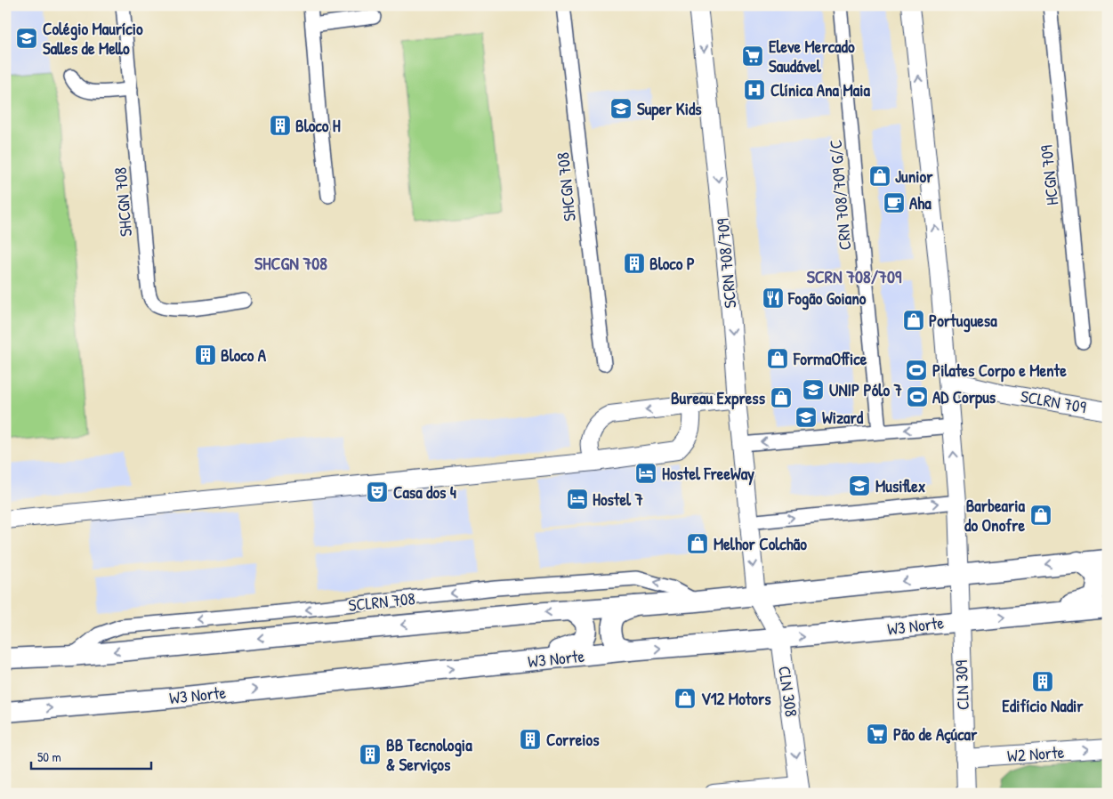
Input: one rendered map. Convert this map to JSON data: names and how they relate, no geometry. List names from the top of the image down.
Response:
{
  "streets": {
    "main road": ["W3 Norte"],
    "street": [
      "HCGN 709",
      "SHCGN 708",
      "CRN 708/709 G/C",
      "SCRN 708/709",
      "SCLRN 709",
      "SCLRN 708",
      "CLN 309",
      "CLN 308",
      "W2 Norte"
    ]
  },
  "crossings": [
    ["SCRN 708/709", "CLN 308"],
    ["W3 Norte", "CLN 309"],
    ["W3 Norte", "CLN 308"],
    ["CLN 309", "W2 Norte"]
  ],
  "one_way": ["SCRN 708/709", "CLN 308", "W2 Norte"],
  "districts": ["SHCGN 708", "SCRN 708/709"],
  "places": {
    "school or university": [
      "Colégio Maurício Salles de Mello",
      "Super Kids",
      "UNIP Pólo 7",
      "Wizard",
      "Musiflex"
    ],
    "supermarket": ["Eleve Mercado Saudável", "Pão de Açúcar"],
    "hospital": ["Clínica Ana Maia"],
    "building": [
      "Bloco H",
      "Bloco P",
      "Bloco A",
      "Edifício Nadir",
      "Correios",
      "BB Tecnologia & Serviços"
    ],
    "shop": [
      "Junior",
      "Portuguesa",
      "FormaOffice",
      "Bureau Express",
      "Barbearia do Onofre",
      "Melhor Colchão",
      "V12 Motors"
    ],
    "cafe": ["Aha"],
    "restaurant": ["Fogão Goiano"],
    "sports": ["Pilates Corpo e Mente", "AD Corpus"],
    "hotel": ["Hostel FreeWay", "Hostel 7"],
    "theatre": ["Casa dos 4"]
  },
  "scale_bar": "50 m"
}
